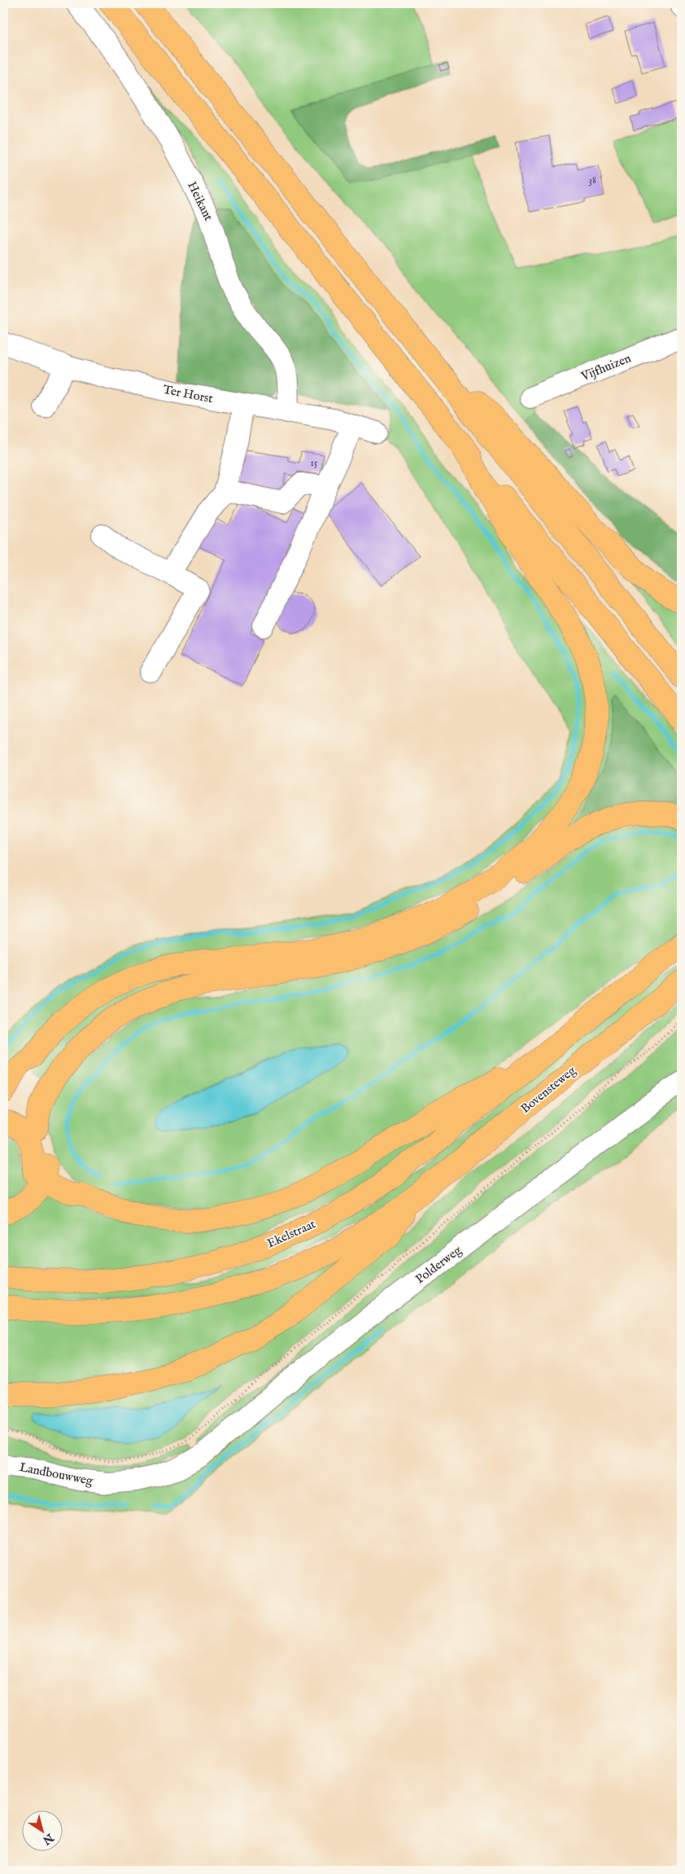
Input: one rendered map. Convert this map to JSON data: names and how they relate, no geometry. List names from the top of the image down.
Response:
{
  "streets": {
    "main road": ["Bovensteweg", "Ekelstraat"],
    "street": [
      "Heikant",
      "Vijfhuizen",
      "Ter Horst",
      "Polderweg",
      "Landbouwweg"
    ]
  },
  "crossings": [
    ["Heikant", "Ter Horst"],
    ["Polderweg", "Landbouwweg"]
  ],
  "house_numbers": ["38", "15"],
  "north": "bottom right"
}
